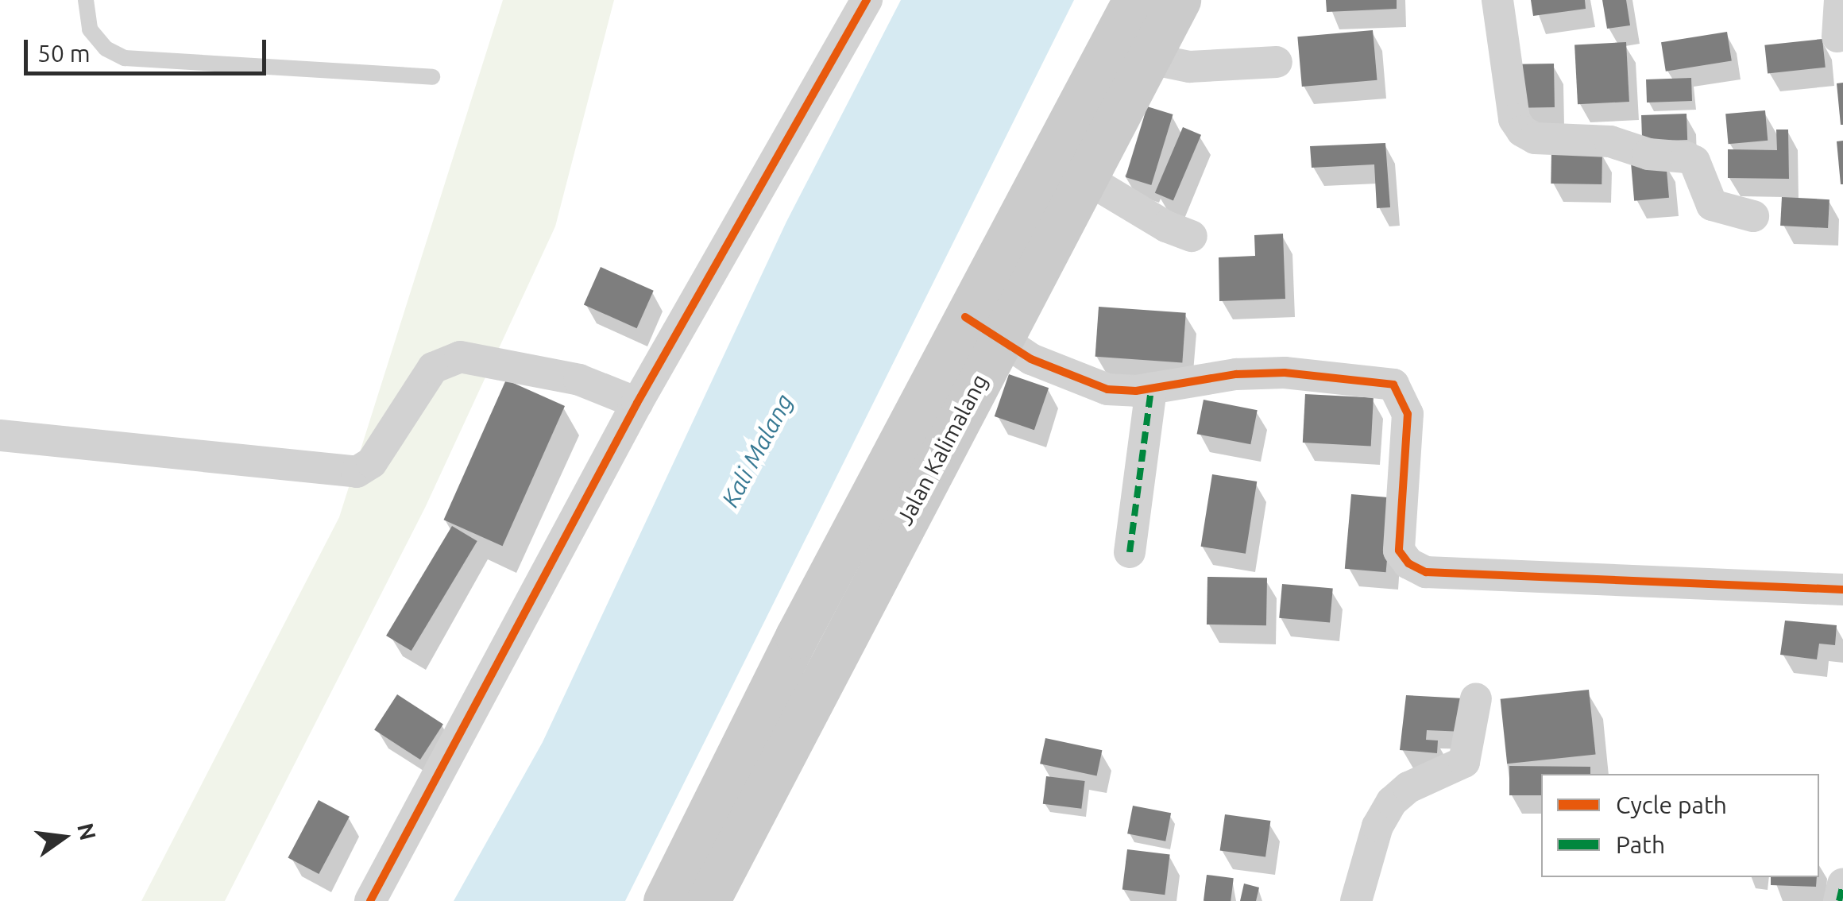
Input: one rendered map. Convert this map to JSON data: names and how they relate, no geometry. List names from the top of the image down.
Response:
{
  "streets": {
    "main road": ["Jalan Kalimalang"]
  },
  "water": ["Kali Malang"],
  "legend": ["Cycle path", "Path"],
  "scale_bar": "50 m",
  "north": "right"
}
